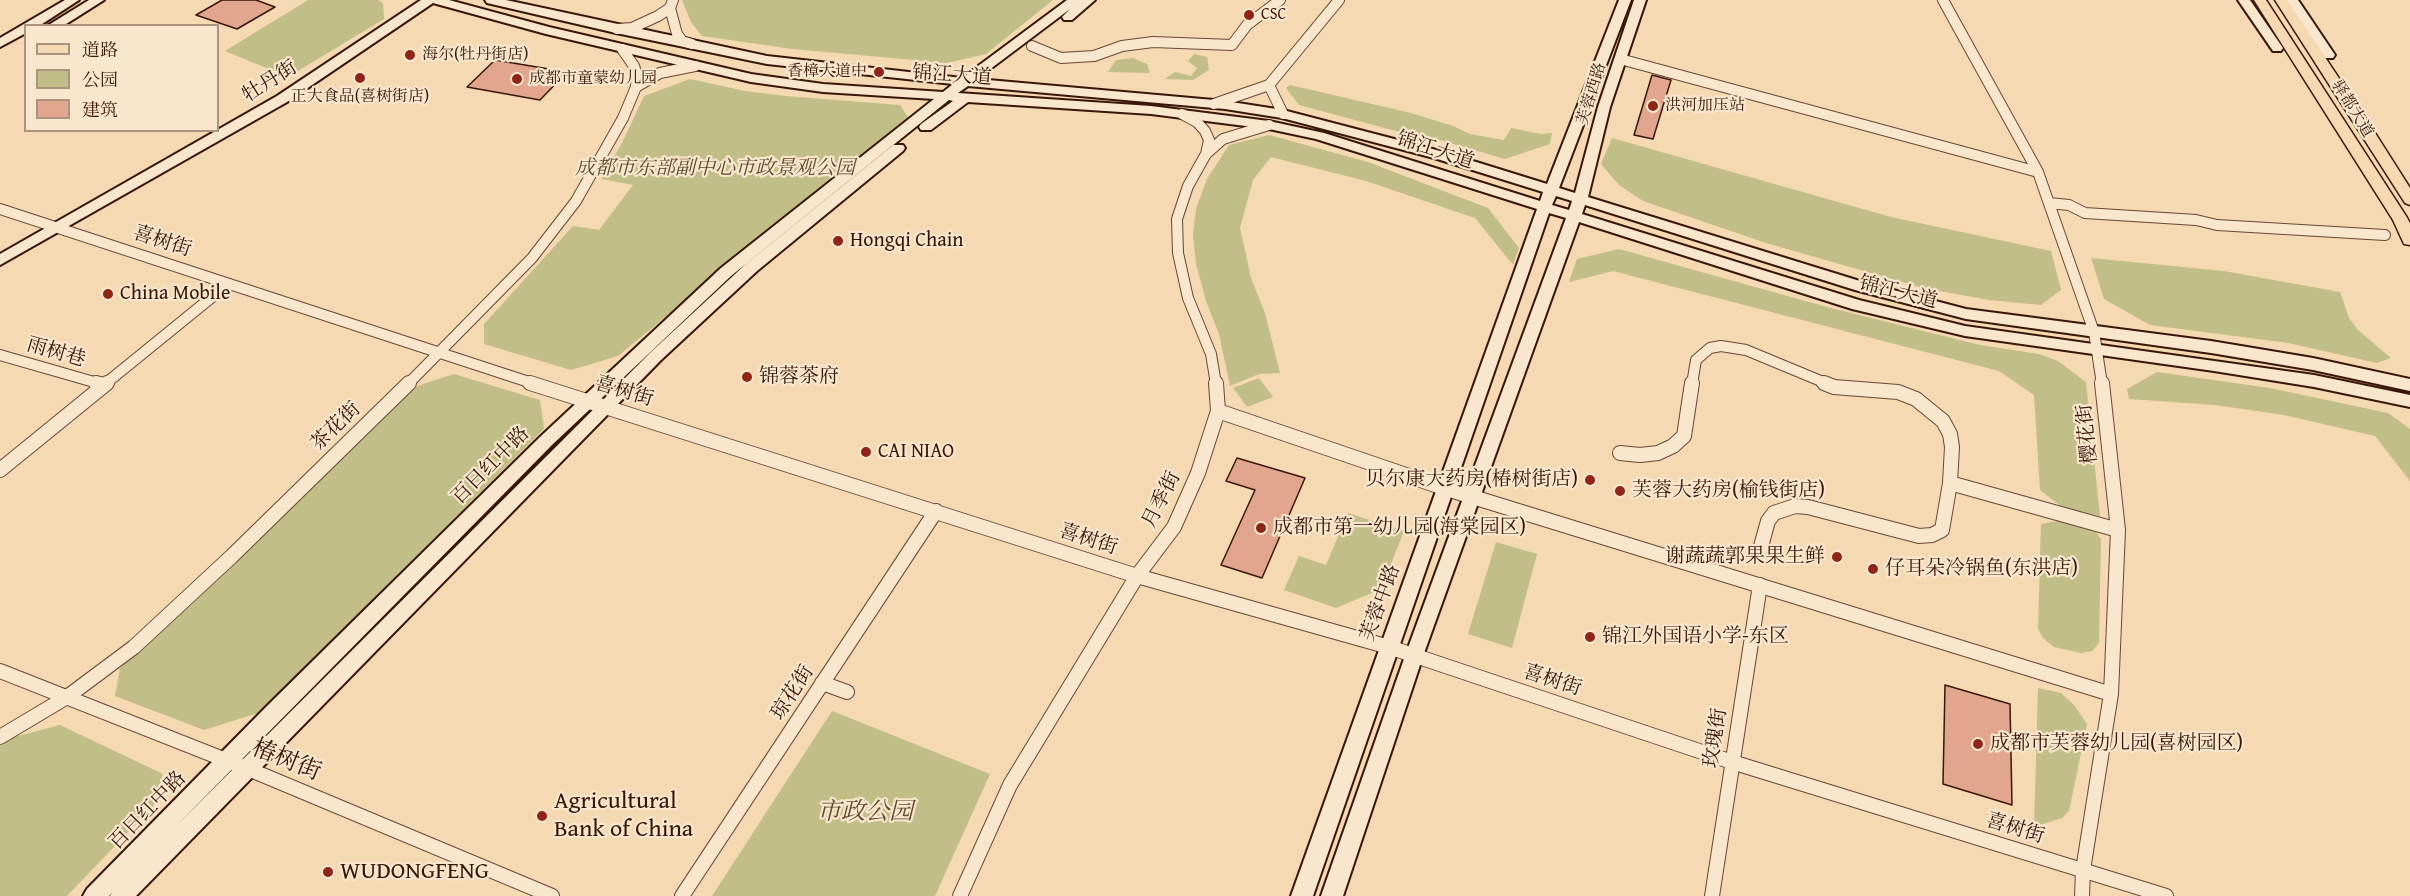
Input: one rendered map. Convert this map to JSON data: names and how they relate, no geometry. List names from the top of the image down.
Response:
{
  "streets": {
    "main road": [
      "锦江大道",
      "牡丹街",
      "芙蓉西路",
      "驿都大道",
      "百日红中路",
      "芙蓉中路"
    ],
    "street": [
      "喜树街",
      "雨树巷",
      "茶花街",
      "樱花街",
      "月季街",
      "琼花街",
      "玫瑰街",
      "椿树街"
    ]
  },
  "crossings": [
    ["锦江大道", "芙蓉西路"],
    ["锦江大道", "樱花街"],
    ["锦江大道", "百日红中路"],
    ["锦江大道", "月季街"],
    ["锦江大道", "芙蓉中路"],
    ["牡丹街", "喜树街"],
    ["芙蓉西路", "芙蓉中路"],
    ["喜树街", "茶花街"],
    ["喜树街", "樱花街"],
    ["喜树街", "百日红中路"],
    ["喜树街", "月季街"],
    ["喜树街", "芙蓉中路"],
    ["喜树街", "琼花街"],
    ["喜树街", "玫瑰街"],
    ["茶花街", "椿树街"],
    ["百日红中路", "椿树街"]
  ],
  "parks": ["成都市东部副中心市政景观公园", "市政公园"],
  "places": [
    "CSC",
    "海尔(牡丹街店)",
    "香樟大道中",
    "正大食品(喜树街店)",
    "成都市童蒙幼儿园",
    "洪河加压站",
    "Hongqi Chain",
    "China Mobile",
    "锦蓉茶府",
    "CAI NIAO",
    "贝尔康大药房(椿树街店)",
    "芙蓉大药房(榆钱街店)",
    "成都市第一幼儿园(海棠园区)",
    "谢蔬蔬郭果果生鲜",
    "仔耳朵冷锅鱼(东洪店)",
    "锦江外国语小学-东区",
    "成都市芙蓉幼儿园(喜树园区)",
    "Agricultural Bank of China",
    "WUDONGFENG"
  ],
  "legend": ["道路", "公园", "建筑"]
}
